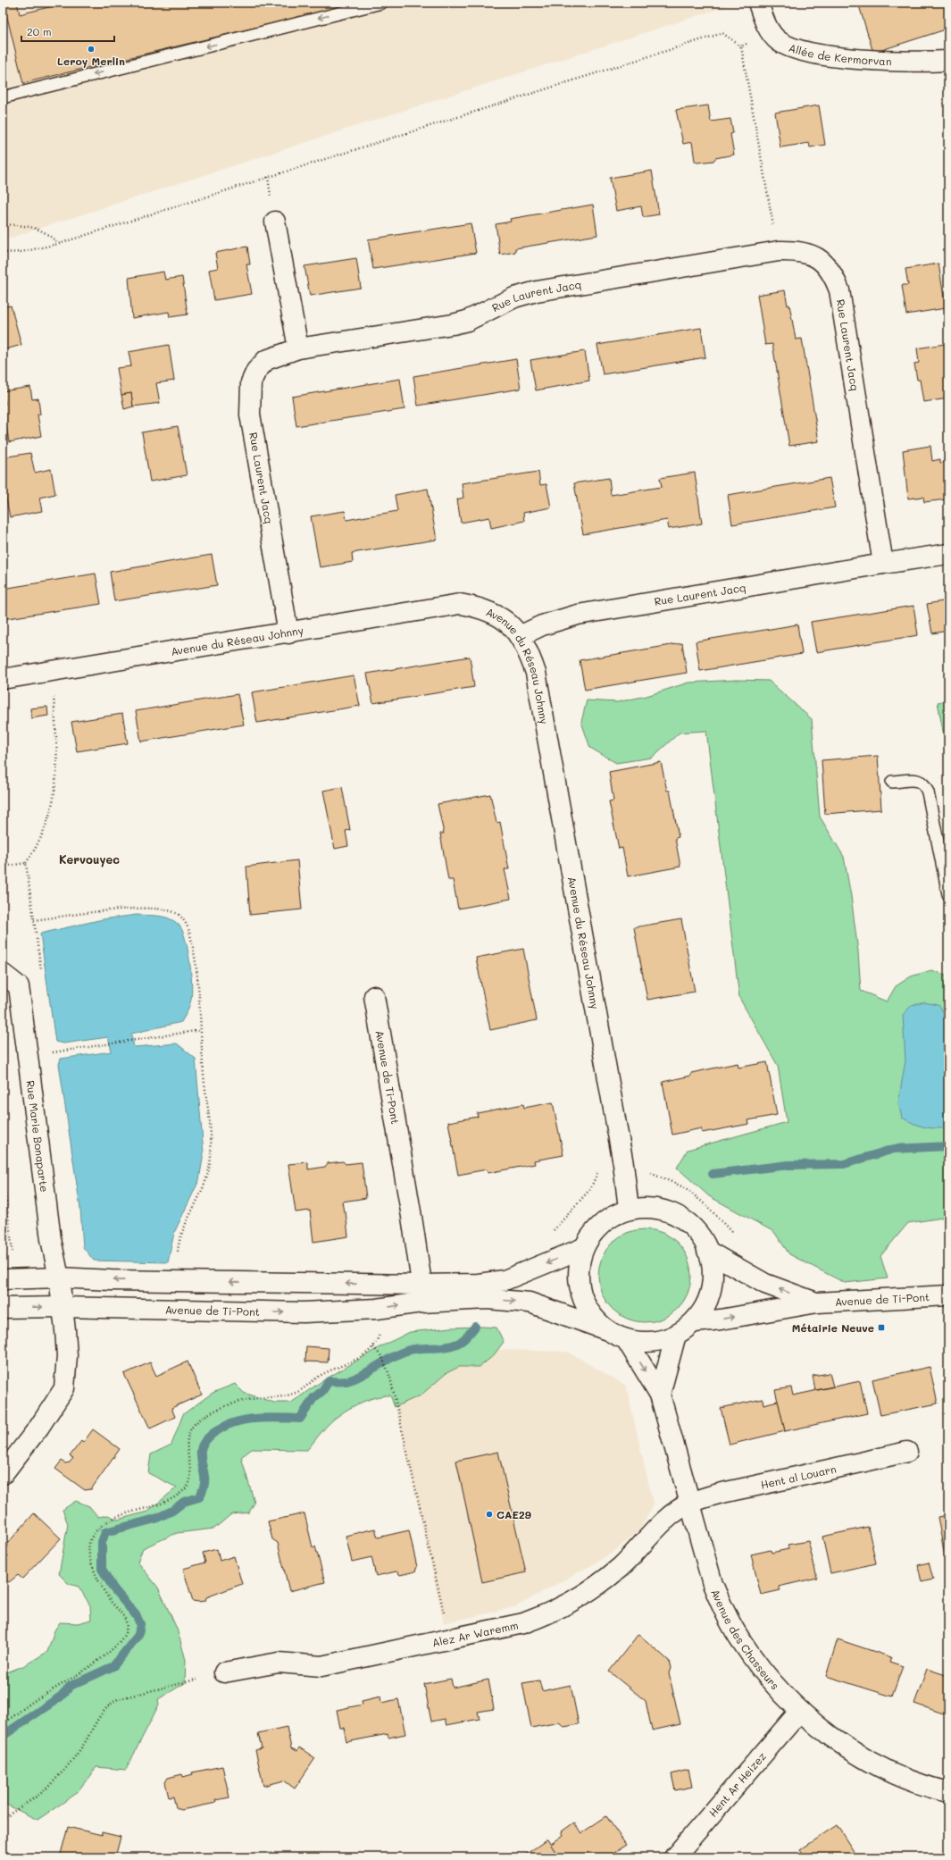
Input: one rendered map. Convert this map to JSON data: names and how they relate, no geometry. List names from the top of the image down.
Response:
{
  "streets": {
    "street": [
      "Allée de Kermorvan",
      "Rue Laurent Jacq",
      "Avenue du Réseau Johnny",
      "Avenue de Ti-Pont",
      "Rue Marie Bonaparte",
      "Hent al Louarn",
      "Alez Ar Waremm",
      "Avenue des Chasseurs",
      "Hent Ar Heizez"
    ]
  },
  "crossings": [
    ["Rue Laurent Jacq", "Avenue du Réseau Johnny"],
    ["Avenue de Ti-Pont", "Rue Marie Bonaparte"],
    ["Hent al Louarn", "Alez Ar Waremm"],
    ["Hent al Louarn", "Avenue des Chasseurs"],
    ["Alez Ar Waremm", "Avenue des Chasseurs"],
    ["Avenue des Chasseurs", "Hent Ar Heizez"]
  ],
  "districts": ["Kervouyec"],
  "places": {
    "other": ["Leroy Merlin", "CAE29"],
    "transit": ["Métairie Neuve"]
  },
  "scale_bar": "20 m"
}
